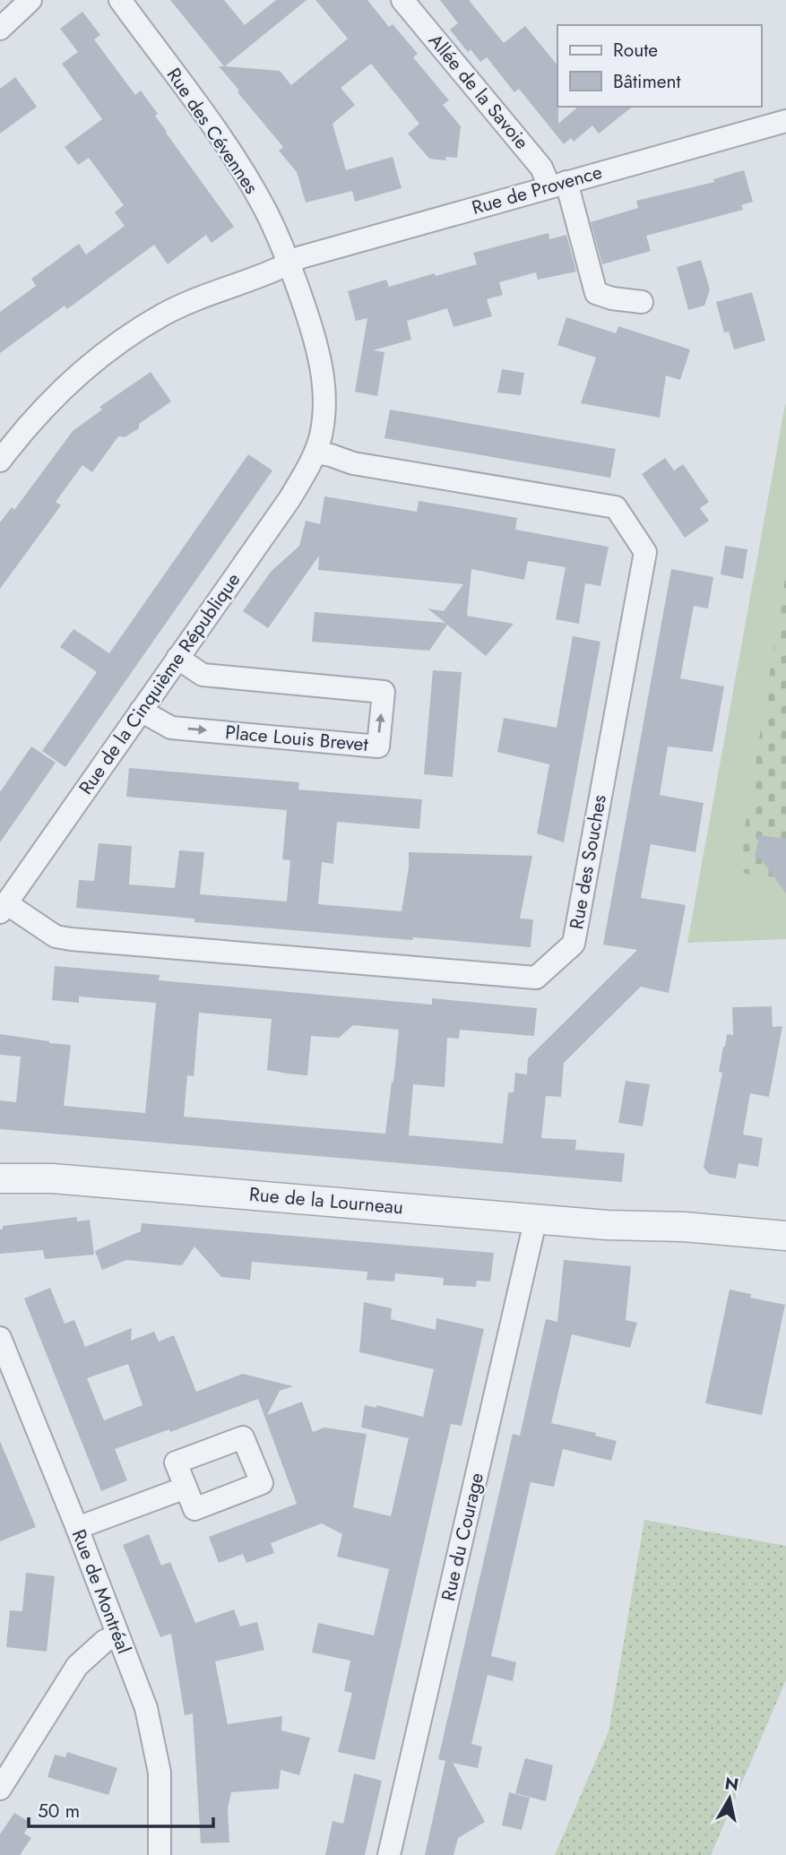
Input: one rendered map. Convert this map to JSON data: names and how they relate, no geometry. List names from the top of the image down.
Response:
{
  "streets": {
    "street": [
      "Allée de la Savoie",
      "Rue des Cévennes",
      "Rue de Provence",
      "Rue de la Cinquième République",
      "Place Louis Brevet",
      "Rue des Souches",
      "Rue de la Lourneau",
      "Rue du Courage",
      "Rue de Montréal"
    ]
  },
  "crossings": [
    ["Allée de la Savoie", "Rue de Provence"],
    ["Rue des Cévennes", "Rue de Provence"],
    ["Rue des Cévennes", "Rue de la Cinquième République"],
    ["Rue des Cévennes", "Rue des Souches"],
    ["Rue de la Cinquième République", "Place Louis Brevet"],
    ["Rue de la Cinquième République", "Rue des Souches"],
    ["Rue de la Lourneau", "Rue du Courage"]
  ],
  "legend": ["Route", "Bâtiment"],
  "scale_bar": "50 m",
  "north": "top"
}
